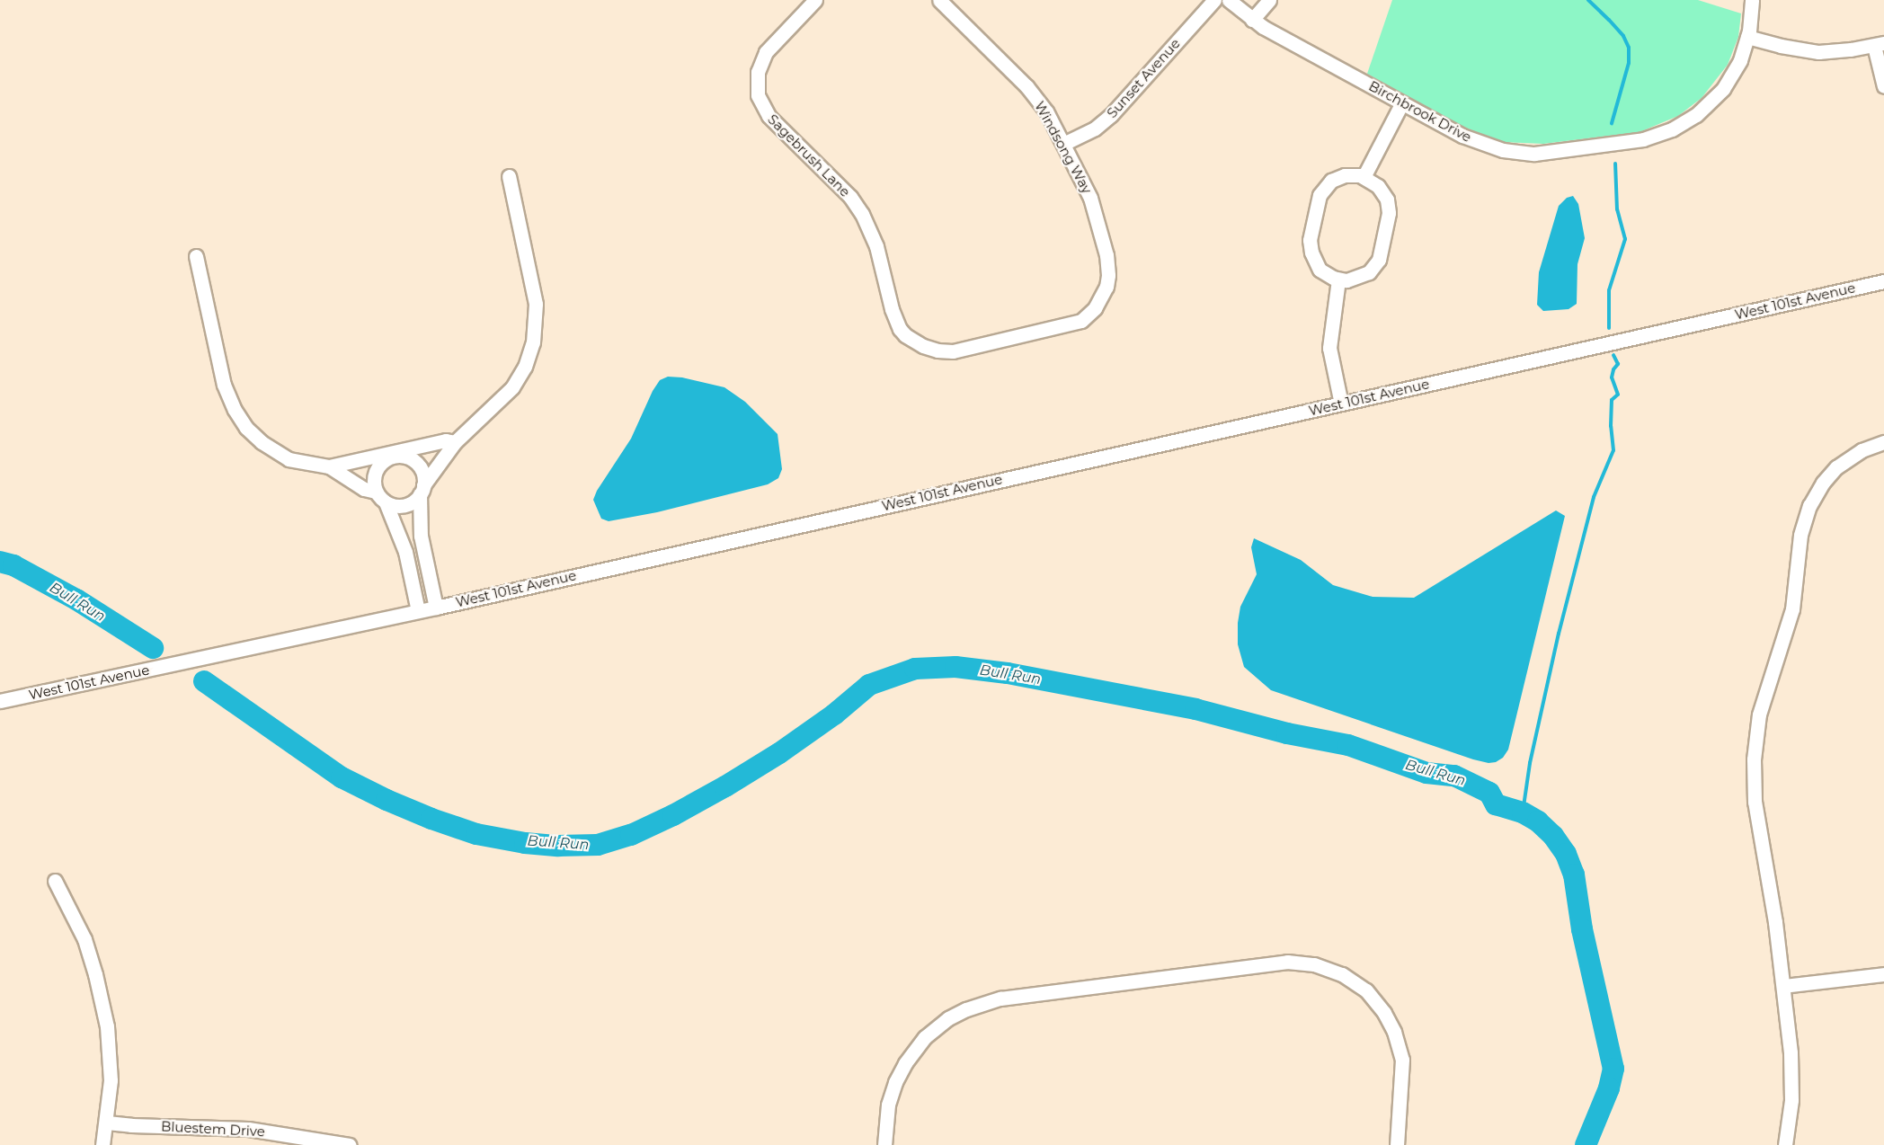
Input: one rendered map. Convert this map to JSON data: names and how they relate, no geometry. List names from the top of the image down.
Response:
{
  "streets": {
    "street": [
      "Sunset Avenue",
      "Birchbrook Drive",
      "Windsong Way",
      "Sagebrush Lane",
      "West 101st Avenue",
      "Bluestem Drive"
    ]
  },
  "crossings": [
    ["Sunset Avenue", "Windsong Way"],
    ["Windsong Way", "Sagebrush Lane"]
  ],
  "water": ["Bull Run"]
}
